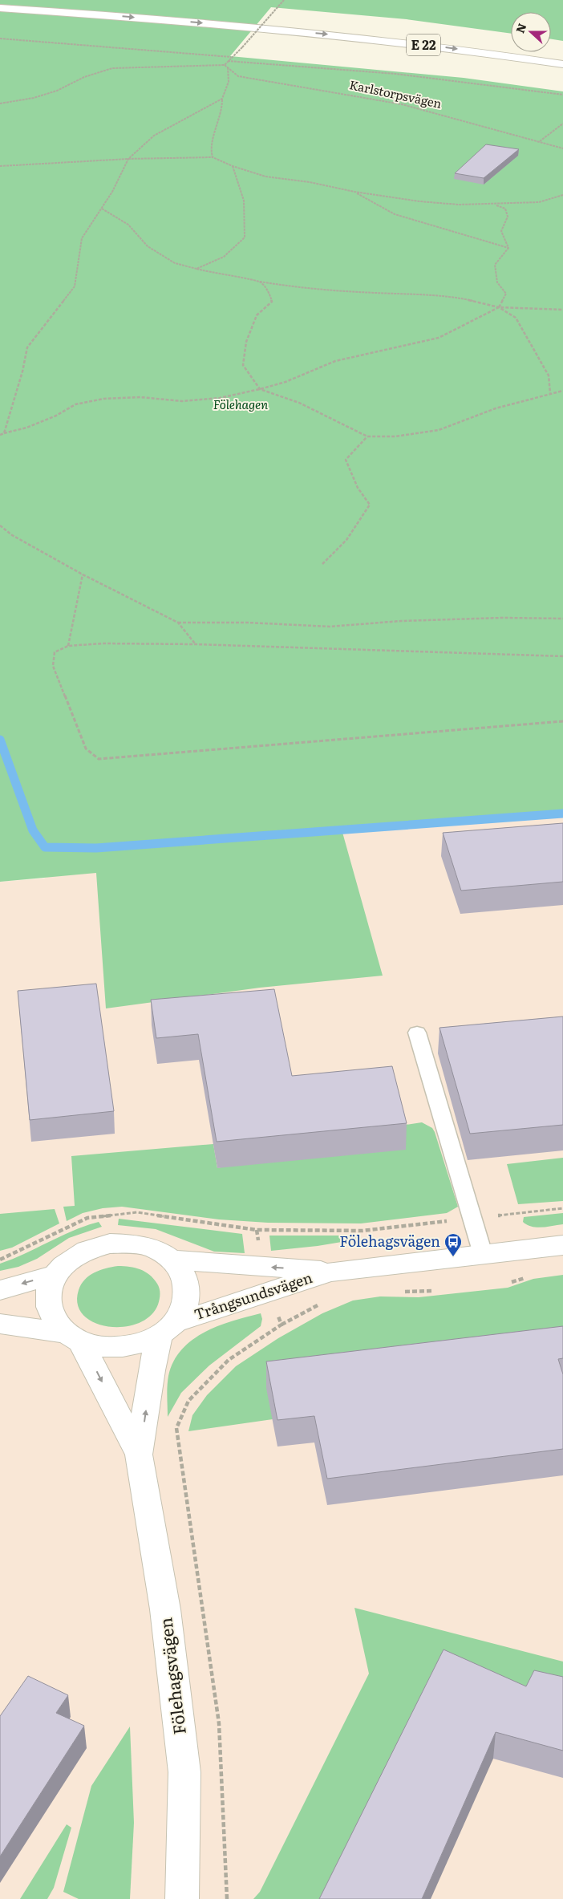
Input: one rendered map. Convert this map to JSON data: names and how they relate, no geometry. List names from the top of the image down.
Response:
{
  "streets": {
    "main road": ["E 22", "Trångsundsvägen", "Fölehagsvägen"],
    "path": ["Karlstorpsvägen"]
  },
  "crossings": [
    ["Trångsundsvägen", "Fölehagsvägen"]
  ],
  "parks": ["Fölehagen"],
  "places": {
    "bus stop": ["Fölehagsvägen"]
  },
  "north": "left"
}
